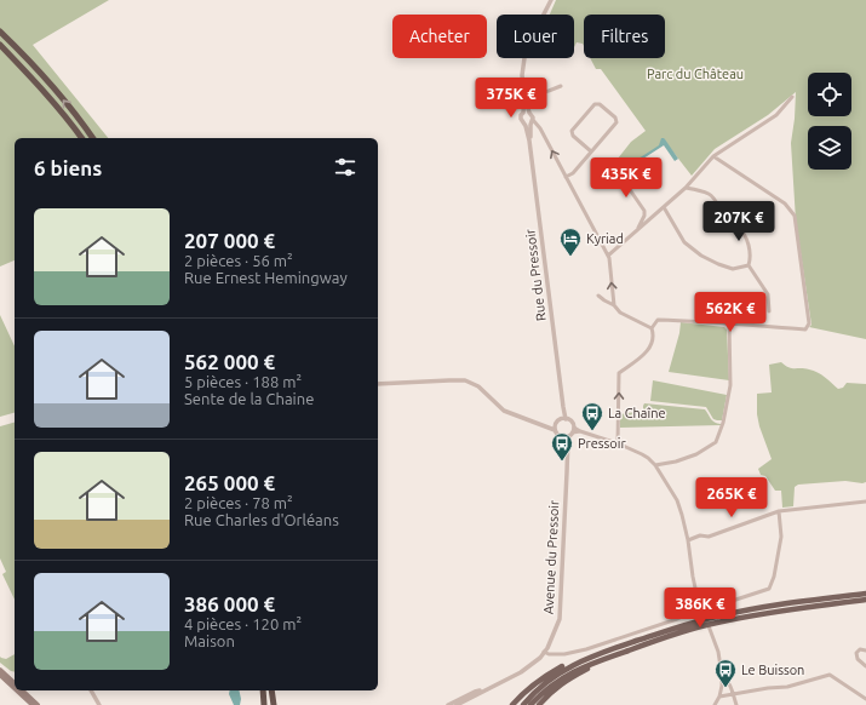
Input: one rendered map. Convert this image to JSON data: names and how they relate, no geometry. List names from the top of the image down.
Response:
{
  "streets": {
    "street": ["Rue du Pressoir", "Avenue du Pressoir"]
  },
  "crossings": [
    ["Rue du Pressoir", "Avenue du Pressoir"]
  ],
  "parks": ["Parc du Château"],
  "places": {
    "hotel": ["Kyriad"],
    "bus stop": ["La Chaîne", "Pressoir", "Le Buisson"]
  },
  "page": {
    "chip": ["Acheter", "Louer", "Filtres"],
    "price": [
      "375K €",
      "435K €",
      "207K €",
      "562K €",
      "265K €",
      "386K €"
    ],
    "heading": "6 biens",
    "list": [
      {
        "name": "207 000 €",
        "note": "2 pièces · 56 m² · Rue Ernest Hemingway"
      },
      {
        "name": "562 000 €",
        "note": "5 pièces · 188 m² · Sente de la Chaine"
      },
      {
        "name": "265 000 €",
        "note": "2 pièces · 78 m² · Rue Charles d'Orléans"
      },
      {
        "name": "386 000 €",
        "note": "4 pièces · 120 m² · Maison"
      }
    ]
  }
}
